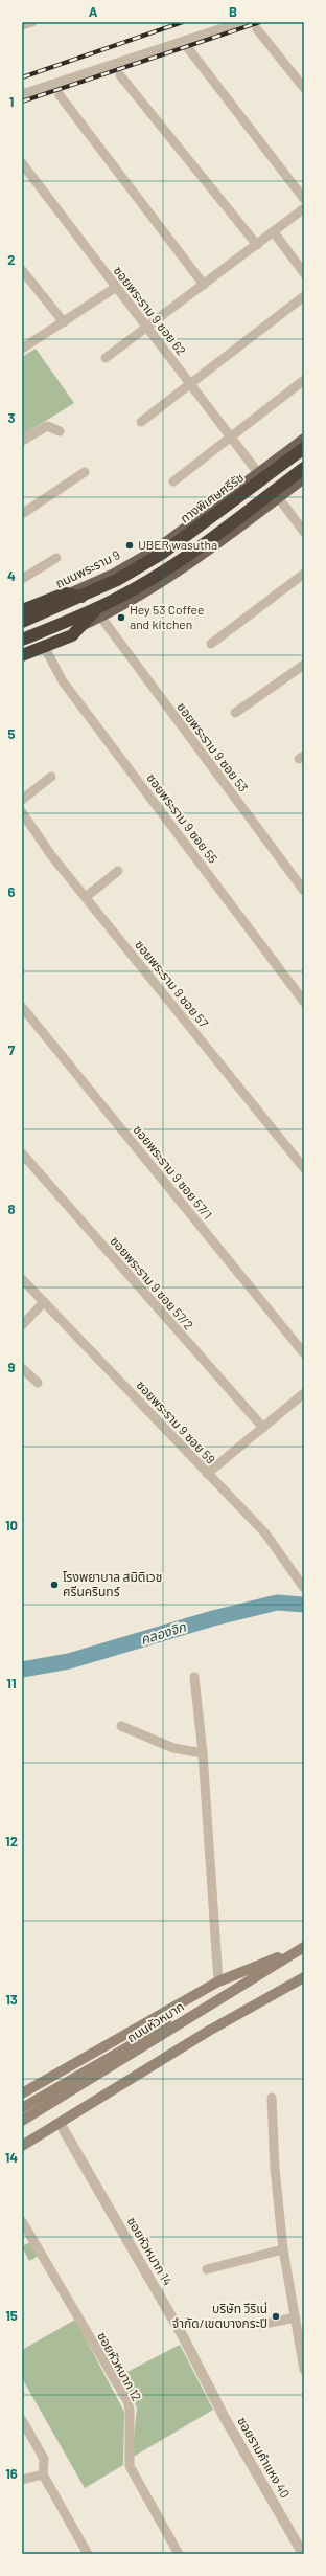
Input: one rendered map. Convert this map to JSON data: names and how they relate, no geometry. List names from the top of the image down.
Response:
{
  "streets": {
    "highway": ["ทางพิเศษศรีรัช"],
    "main road": ["ถนนพระราม 9", "ถนนหัวหมาก"],
    "street": [
      "ซอยพระราม 9 ซอย 62",
      "ซอยพระราม 9 ซอย 53",
      "ซอยพระราม 9 ซอย 55",
      "ซอยพระราม 9 ซอย 57",
      "ซอยพระราม 9 ซอย 57/1",
      "ซอยพระราม 9 ซอย 57/2",
      "ซอยพระราม 9 ซอย 59",
      "ซอยหัวหมาก 14",
      "ซอยหัวหมาก 12",
      "ซอยรามคำแหง 40"
    ]
  },
  "crossings": [
    ["ซอยพระราม 9 ซอย 62", "ถนนพระราม 9"],
    ["ซอยหัวหมาก 14", "ซอยรามคำแหง 40"]
  ],
  "water": ["คลองจิก"],
  "places": [
    "UBER wasutha",
    "Hey 53 Coffee and kitchen",
    "โรงพยาบาล สมิติเวช ศรีนครินทร์",
    "บริษัท วีริเน่ จำกัด/เขตบางกระปิ"
  ],
  "grid": {
    "columns": ["A", "B"],
    "rows": [
      "1",
      "2",
      "3",
      "4",
      "5",
      "6",
      "7",
      "8",
      "9",
      "10",
      "11",
      "12",
      "13",
      "14",
      "15",
      "16"
    ]
  }
}
